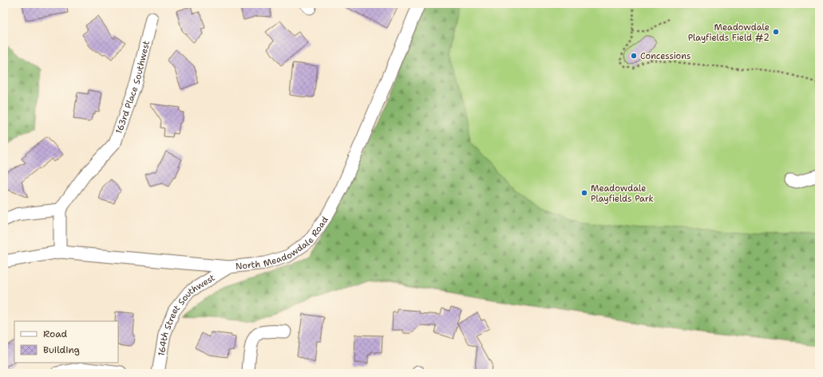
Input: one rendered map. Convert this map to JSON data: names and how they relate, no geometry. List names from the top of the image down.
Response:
{
  "streets": {
    "street": ["163rd Place Southwest", "North Meadowdale Road", "164th Street Southwest"]
  },
  "crossings": [
    ["North Meadowdale Road", "164th Street Southwest"]
  ],
  "places": ["Meadowdale Playfields Field #2", "Concessions", "Meadowdale Playfields Park"],
  "legend": ["Road", "Building"]
}
